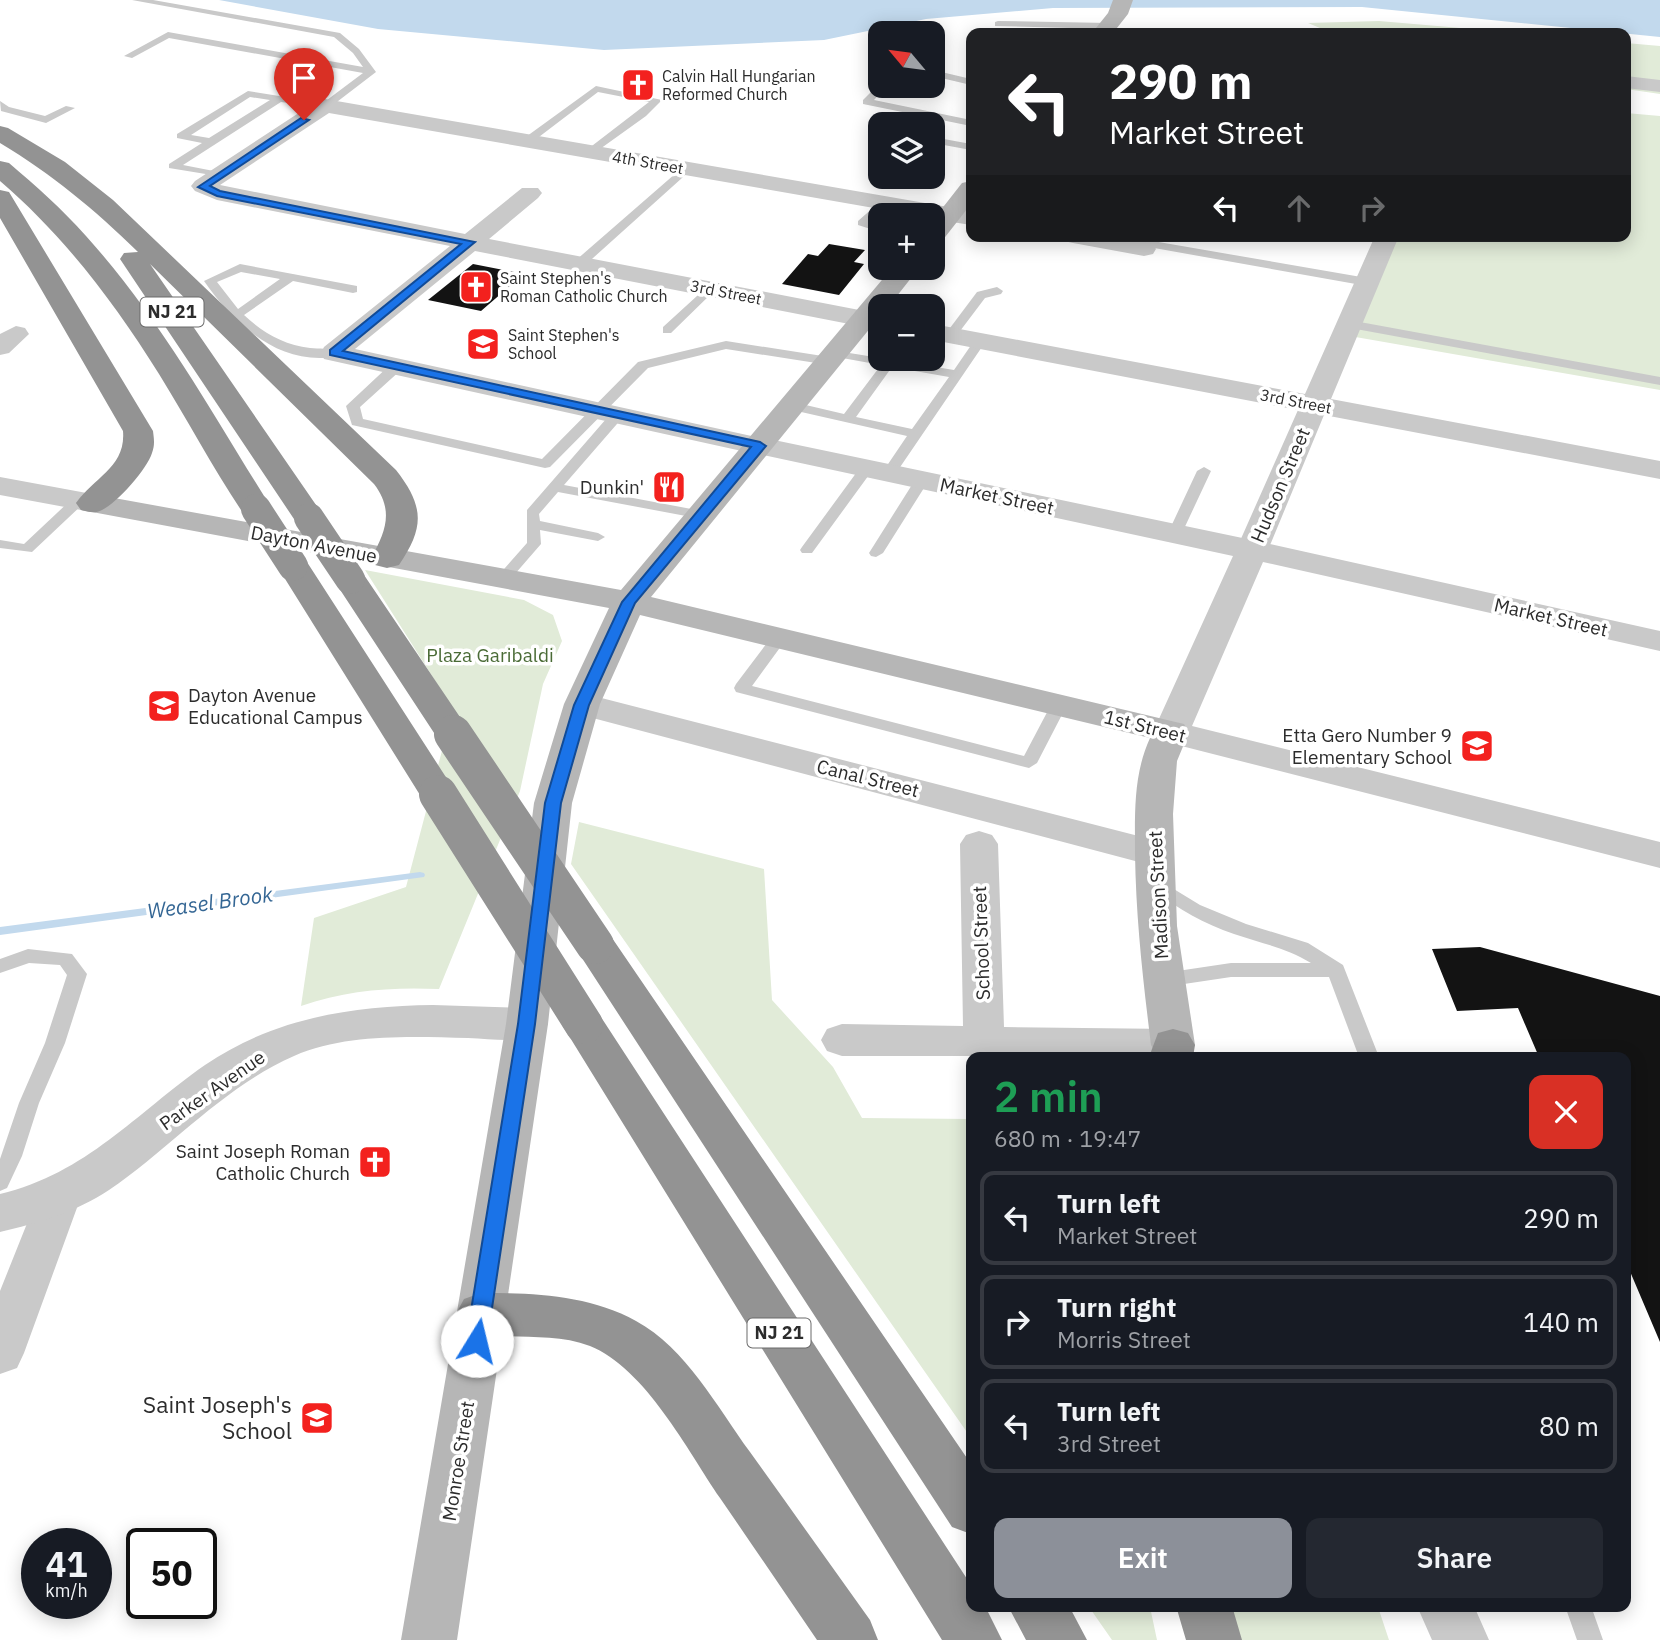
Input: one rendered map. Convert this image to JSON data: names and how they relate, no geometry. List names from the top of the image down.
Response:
{
  "streets": {
    "highway": ["NJ 21"],
    "main road": [
      "Dayton Avenue",
      "1st Street",
      "Madison Street",
      "Monroe Street"
    ],
    "street": [
      "4th Street",
      "3rd Street",
      "Hudson Street",
      "Market Street",
      "Canal Street",
      "School Street",
      "Parker Avenue"
    ]
  },
  "crossings": [
    ["3rd Street", "Hudson Street"],
    ["Hudson Street", "Market Street"],
    ["Hudson Street", "1st Street"],
    ["Hudson Street", "Madison Street"],
    ["Market Street", "Monroe Street"],
    ["Dayton Avenue", "1st Street"],
    ["Dayton Avenue", "Monroe Street"],
    ["1st Street", "Madison Street"],
    ["1st Street", "Monroe Street"],
    ["Canal Street", "Madison Street"],
    ["Canal Street", "Monroe Street"],
    ["Parker Avenue", "Monroe Street"]
  ],
  "water": ["Weasel Brook"],
  "parks": ["Plaza Garibaldi"],
  "places": {
    "church": ["Calvin Hall Hungarian Reformed Church", "Saint Stephen's Roman Catholic Church", "Saint Joseph Roman Catholic Church"],
    "school or university": [
      "Saint Stephen's School",
      "Dayton Avenue Educational Campus",
      "Etta Gero Number 9 Elementary School",
      "Saint Joseph's School"
    ],
    "restaurant": ["Dunkin'"]
  },
  "north": "top left",
  "page": {
    "map_buttons": ["+", "−"],
    "turn": ["290 m", "Market Street"],
    "heading": ["2 min", "680 m · 19:47"],
    "list": [
      {
        "name": "Turn left",
        "note": "Market Street",
        "value": "290 m"
      },
      {
        "name": "Turn right",
        "note": "Morris Street",
        "value": "140 m"
      },
      {
        "name": "Turn left",
        "note": "3rd Street",
        "value": "80 m"
      }
    ],
    "buttons": ["Exit", "Share"],
    "speed": "41 km/h",
    "limit": "50"
  }
}
